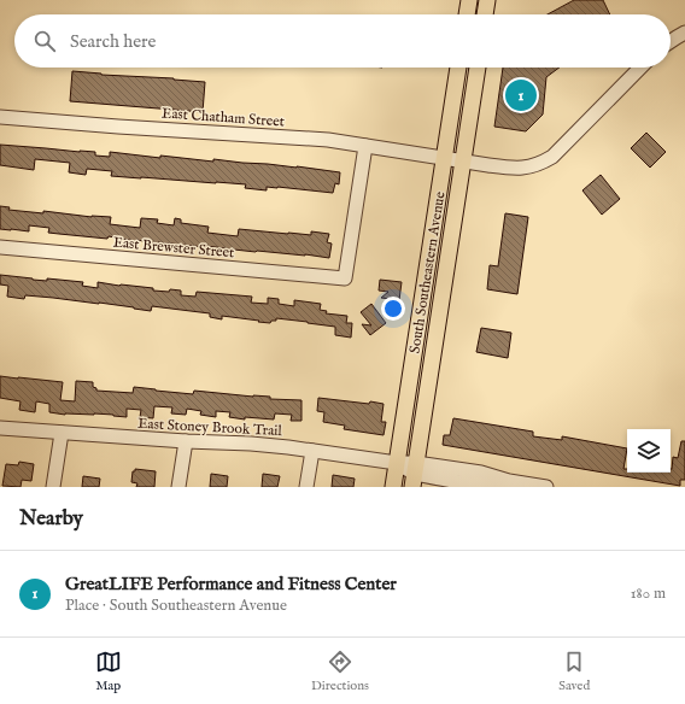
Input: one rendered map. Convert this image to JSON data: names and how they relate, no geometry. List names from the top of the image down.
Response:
{
  "streets": {
    "main road": ["South Southeastern Avenue"],
    "street": ["East Chatham Street", "East Brewster Street", "East Stoney Brook Trail"]
  },
  "crossings": [
    ["East Chatham Street", "East Brewster Street"],
    ["East Chatham Street", "South Southeastern Avenue"],
    ["South Southeastern Avenue", "East Stoney Brook Trail"]
  ],
  "page": {
    "search": "Search here",
    "pins": "1",
    "heading": "Nearby",
    "list": [
      {
        "mark": "1",
        "name": "GreatLIFE Performance and Fitness Center",
        "note": "Place · South Southeastern Avenue",
        "value": "180 m"
      }
    ],
    "nav": ["Map", "Directions", "Saved"]
  }
}
